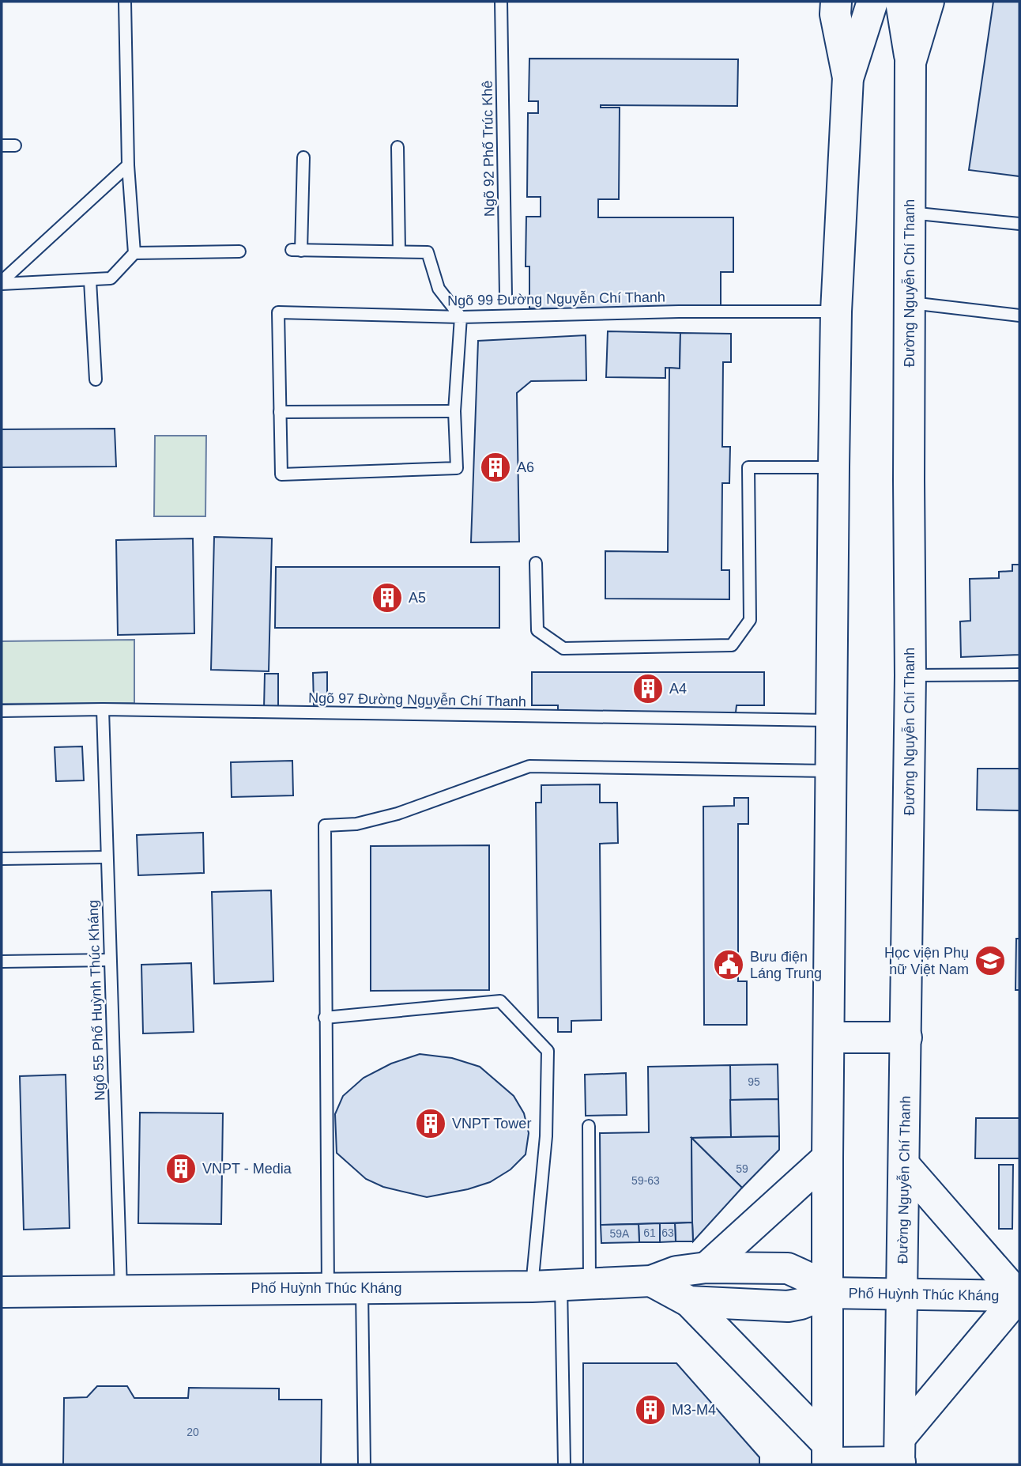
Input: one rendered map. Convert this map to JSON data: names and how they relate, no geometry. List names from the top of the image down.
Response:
{
  "streets": {
    "main road": ["Đường Nguyễn Chí Thanh", "Phố Huỳnh Thúc Kháng"],
    "lane": [
      "Ngõ 92 Phố Trúc Khê",
      "Ngõ 99 Đường Nguyễn Chí Thanh",
      "Ngõ 97 Đường Nguyễn Chí Thanh",
      "Ngõ 55 Phố Huỳnh Thúc Kháng"
    ]
  },
  "crossings": [
    ["Đường Nguyễn Chí Thanh", "Phố Huỳnh Thúc Kháng"],
    ["Ngõ 97 Đường Nguyễn Chí Thanh", "Ngõ 55 Phố Huỳnh Thúc Kháng"],
    ["Ngõ 55 Phố Huỳnh Thúc Kháng", "Phố Huỳnh Thúc Kháng"]
  ],
  "places": {
    "building": [
      "A6",
      "A5",
      "A4",
      "VNPT Tower",
      "VNPT - Media",
      "M3-M4"
    ],
    "school or university": ["Học viện Phụ nữ Việt Nam"],
    "public building": ["Bưu điện Láng Trung"]
  },
  "house_numbers": [
    "95",
    "59",
    "59-63",
    "61",
    "63",
    "59A",
    "20"
  ]
}
